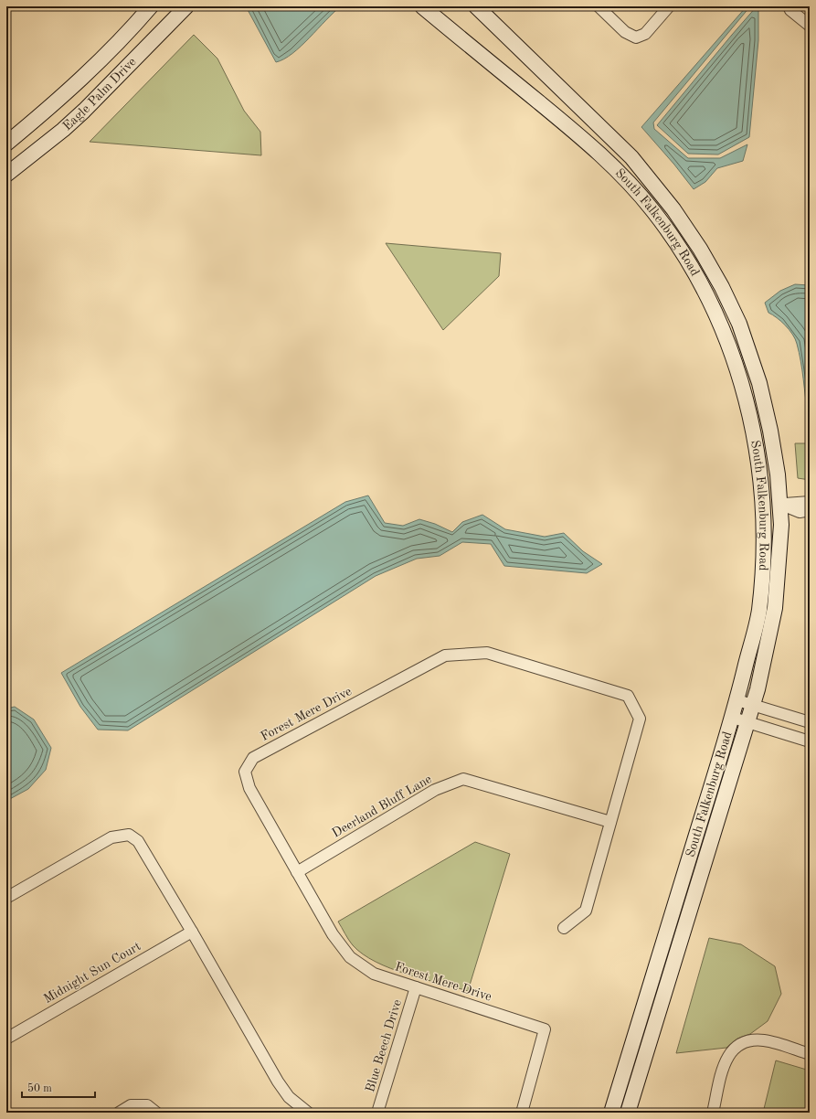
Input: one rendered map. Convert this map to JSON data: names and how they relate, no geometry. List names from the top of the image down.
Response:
{
  "streets": {
    "street": [
      "Eagle Palm Drive",
      "South Falkenburg Road",
      "Forest Mere Drive",
      "Deerland Bluff Lane",
      "Midnight Sun Court",
      "Blue Beech Drive"
    ]
  },
  "crossings": [
    ["Forest Mere Drive", "Deerland Bluff Lane"],
    ["Forest Mere Drive", "Blue Beech Drive"]
  ],
  "scale_bar": "50 m"
}
